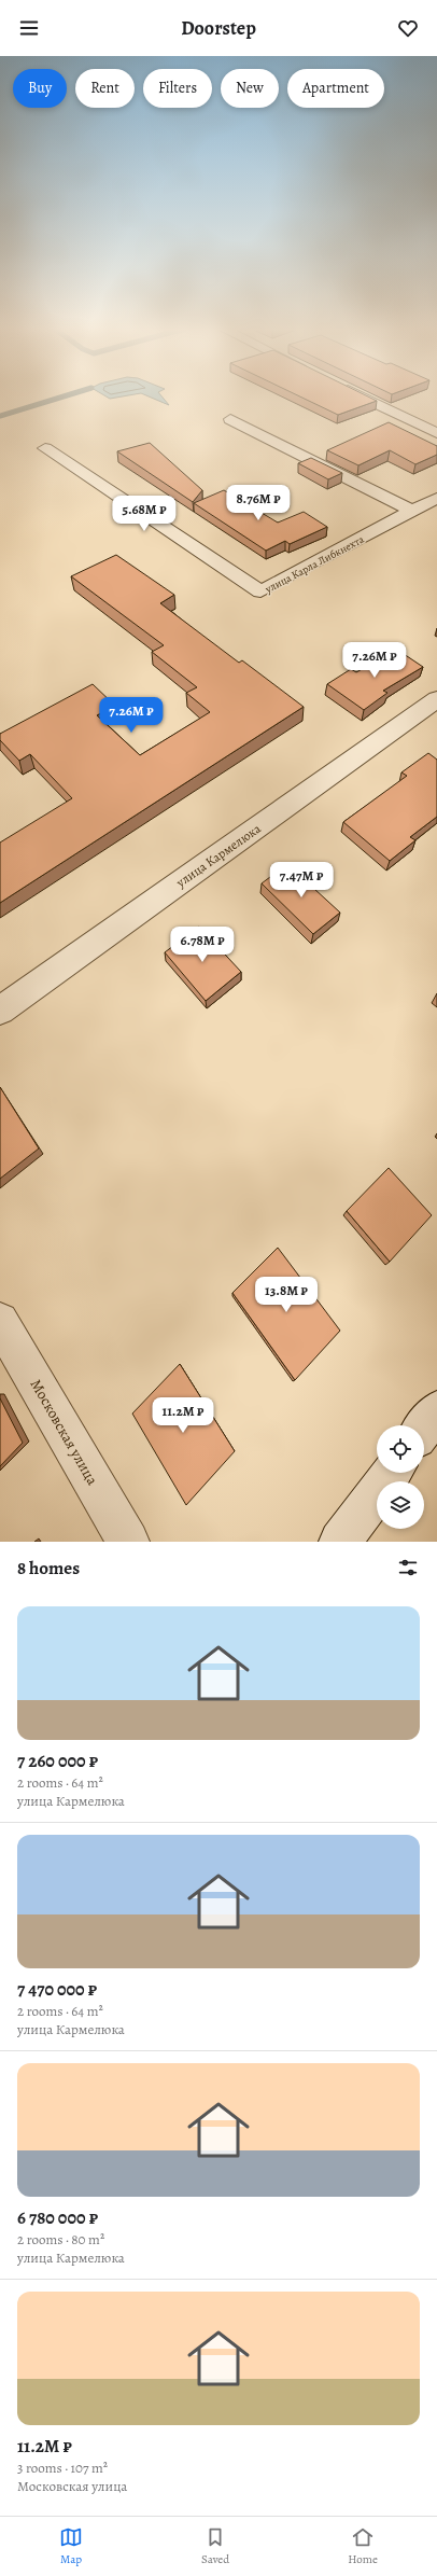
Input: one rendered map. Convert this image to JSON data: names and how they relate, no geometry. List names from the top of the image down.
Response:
{
  "streets": {
    "street": ["улица Карла Либкнехта", "улица Кармелюка", "Московская улица"]
  },
  "page": {
    "header": "Doorstep",
    "chip": [
      "Buy",
      "Rent",
      "Filters",
      "New",
      "Apartment"
    ],
    "price": [
      "8.76M ₽",
      "5.68M ₽",
      "7.26M ₽",
      "7.26M ₽",
      "7.47M ₽",
      "6.78M ₽",
      "13.8M ₽",
      "11.2M ₽"
    ],
    "heading": "8 homes",
    "list": [
      {
        "name": "7 260 000 ₽",
        "note": "2 rooms · 64 m² · улица Кармелюка"
      },
      {
        "name": "7 470 000 ₽",
        "note": "2 rooms · 64 m² · улица Кармелюка"
      },
      {
        "name": "6 780 000 ₽",
        "note": "2 rooms · 80 m² · улица Кармелюка"
      },
      {
        "name": "11.2M ₽",
        "note": "3 rooms · 107 m² · Московская улица"
      }
    ],
    "tabs": ["Map", "Saved", "Home"]
  }
}
